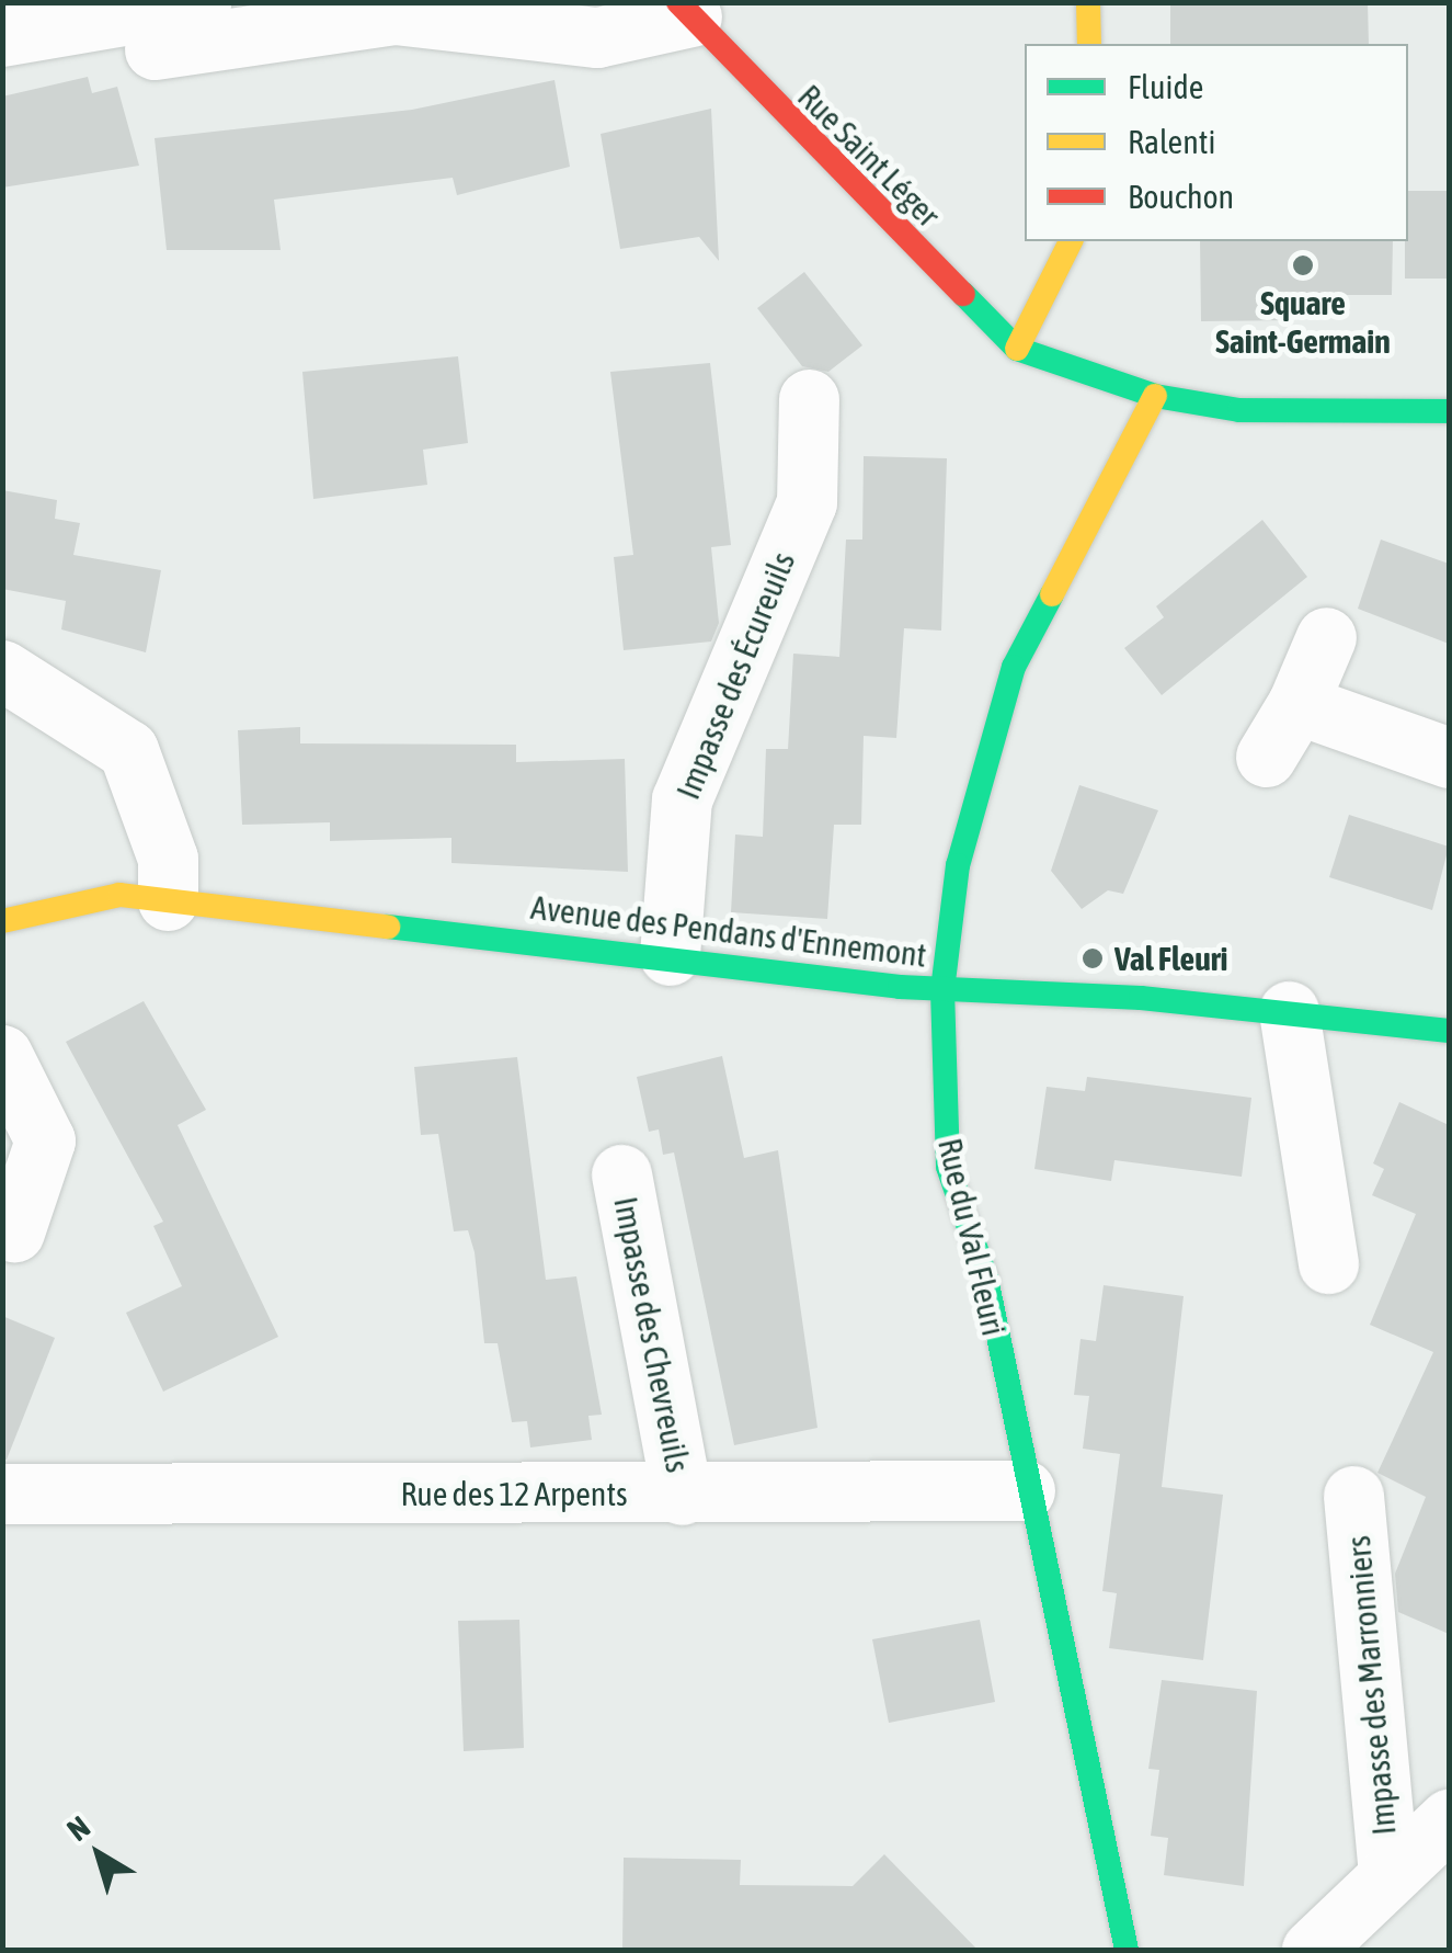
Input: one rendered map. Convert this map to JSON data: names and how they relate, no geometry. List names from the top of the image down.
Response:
{
  "streets": {
    "street": [
      "Rue Saint Léger",
      "Impasse des Écureuils",
      "Avenue des Pendans d'Ennemont",
      "Rue du Val Fleuri",
      "Impasse des Chevreuils",
      "Rue des 12 Arpents",
      "Impasse des Marronniers"
    ]
  },
  "crossings": [
    ["Impasse des Écureuils", "Avenue des Pendans d'Ennemont"],
    ["Avenue des Pendans d'Ennemont", "Rue du Val Fleuri"],
    ["Rue du Val Fleuri", "Rue des 12 Arpents"],
    ["Impasse des Chevreuils", "Rue des 12 Arpents"]
  ],
  "places": ["Square Saint-Germain", "Val Fleuri"],
  "legend": ["Fluide", "Ralenti", "Bouchon"],
  "north": "top left"
}
